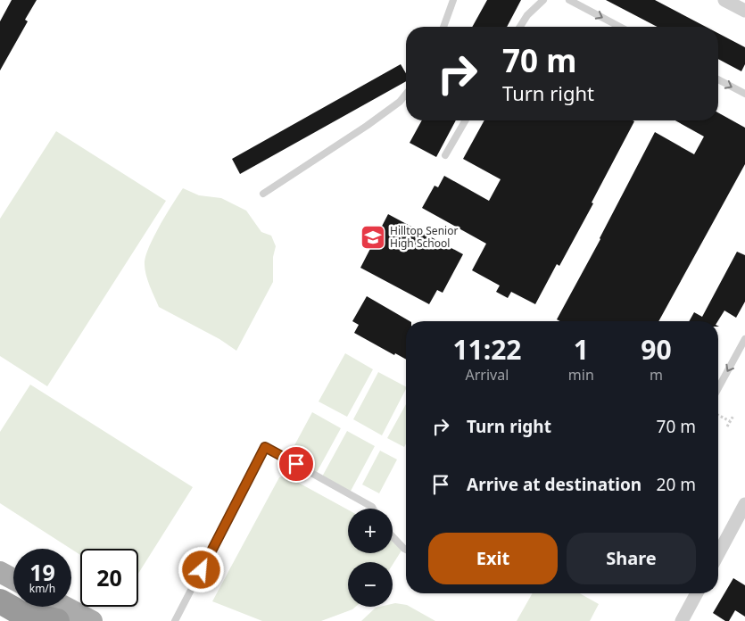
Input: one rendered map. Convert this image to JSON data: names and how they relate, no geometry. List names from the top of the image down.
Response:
{
  "places": {
    "school or university": ["Hilltop Senior High School"]
  },
  "page": {
    "turn": ["70 m", "Turn right"],
    "eta": [
      "11:22",
      "Arrival",
      "1",
      "min",
      "90",
      "m"
    ],
    "list": [
      {
        "name": "Turn right",
        "value": "70 m"
      },
      {
        "name": "Arrive at destination",
        "value": "20 m"
      }
    ],
    "map_buttons": ["+", "−"],
    "buttons": ["Exit", "Share"],
    "speed": "19 km/h",
    "limit": "20"
  }
}
